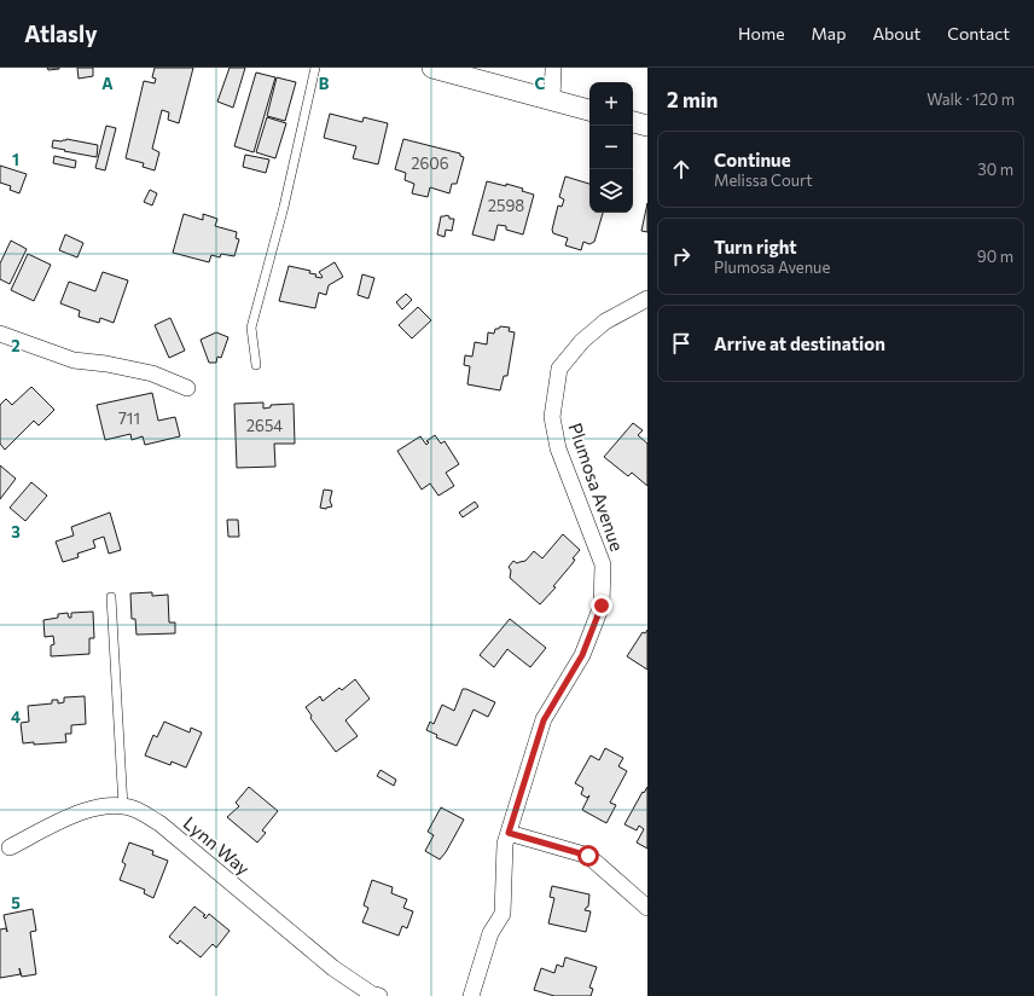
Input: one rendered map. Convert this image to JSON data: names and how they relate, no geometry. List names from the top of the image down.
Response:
{
  "streets": {
    "street": ["Plumosa Avenue", "Lynn Way"]
  },
  "house_numbers": [
    "2606",
    "2598",
    "711",
    "2654"
  ],
  "page": {
    "header": "Atlasly",
    "nav": [
      "Home",
      "Map",
      "About",
      "Contact"
    ],
    "heading": ["2 min", "Walk · 120 m"],
    "map_buttons": ["+", "−"],
    "list": [
      ["Continue", "Melissa Court", "30 m"],
      ["Turn right", "Plumosa Avenue", "90 m"],
      "Arrive at destination"
    ]
  },
  "grid": {
    "columns": ["A", "B", "C"],
    "rows": [
      "1",
      "2",
      "3",
      "4",
      "5"
    ]
  }
}
